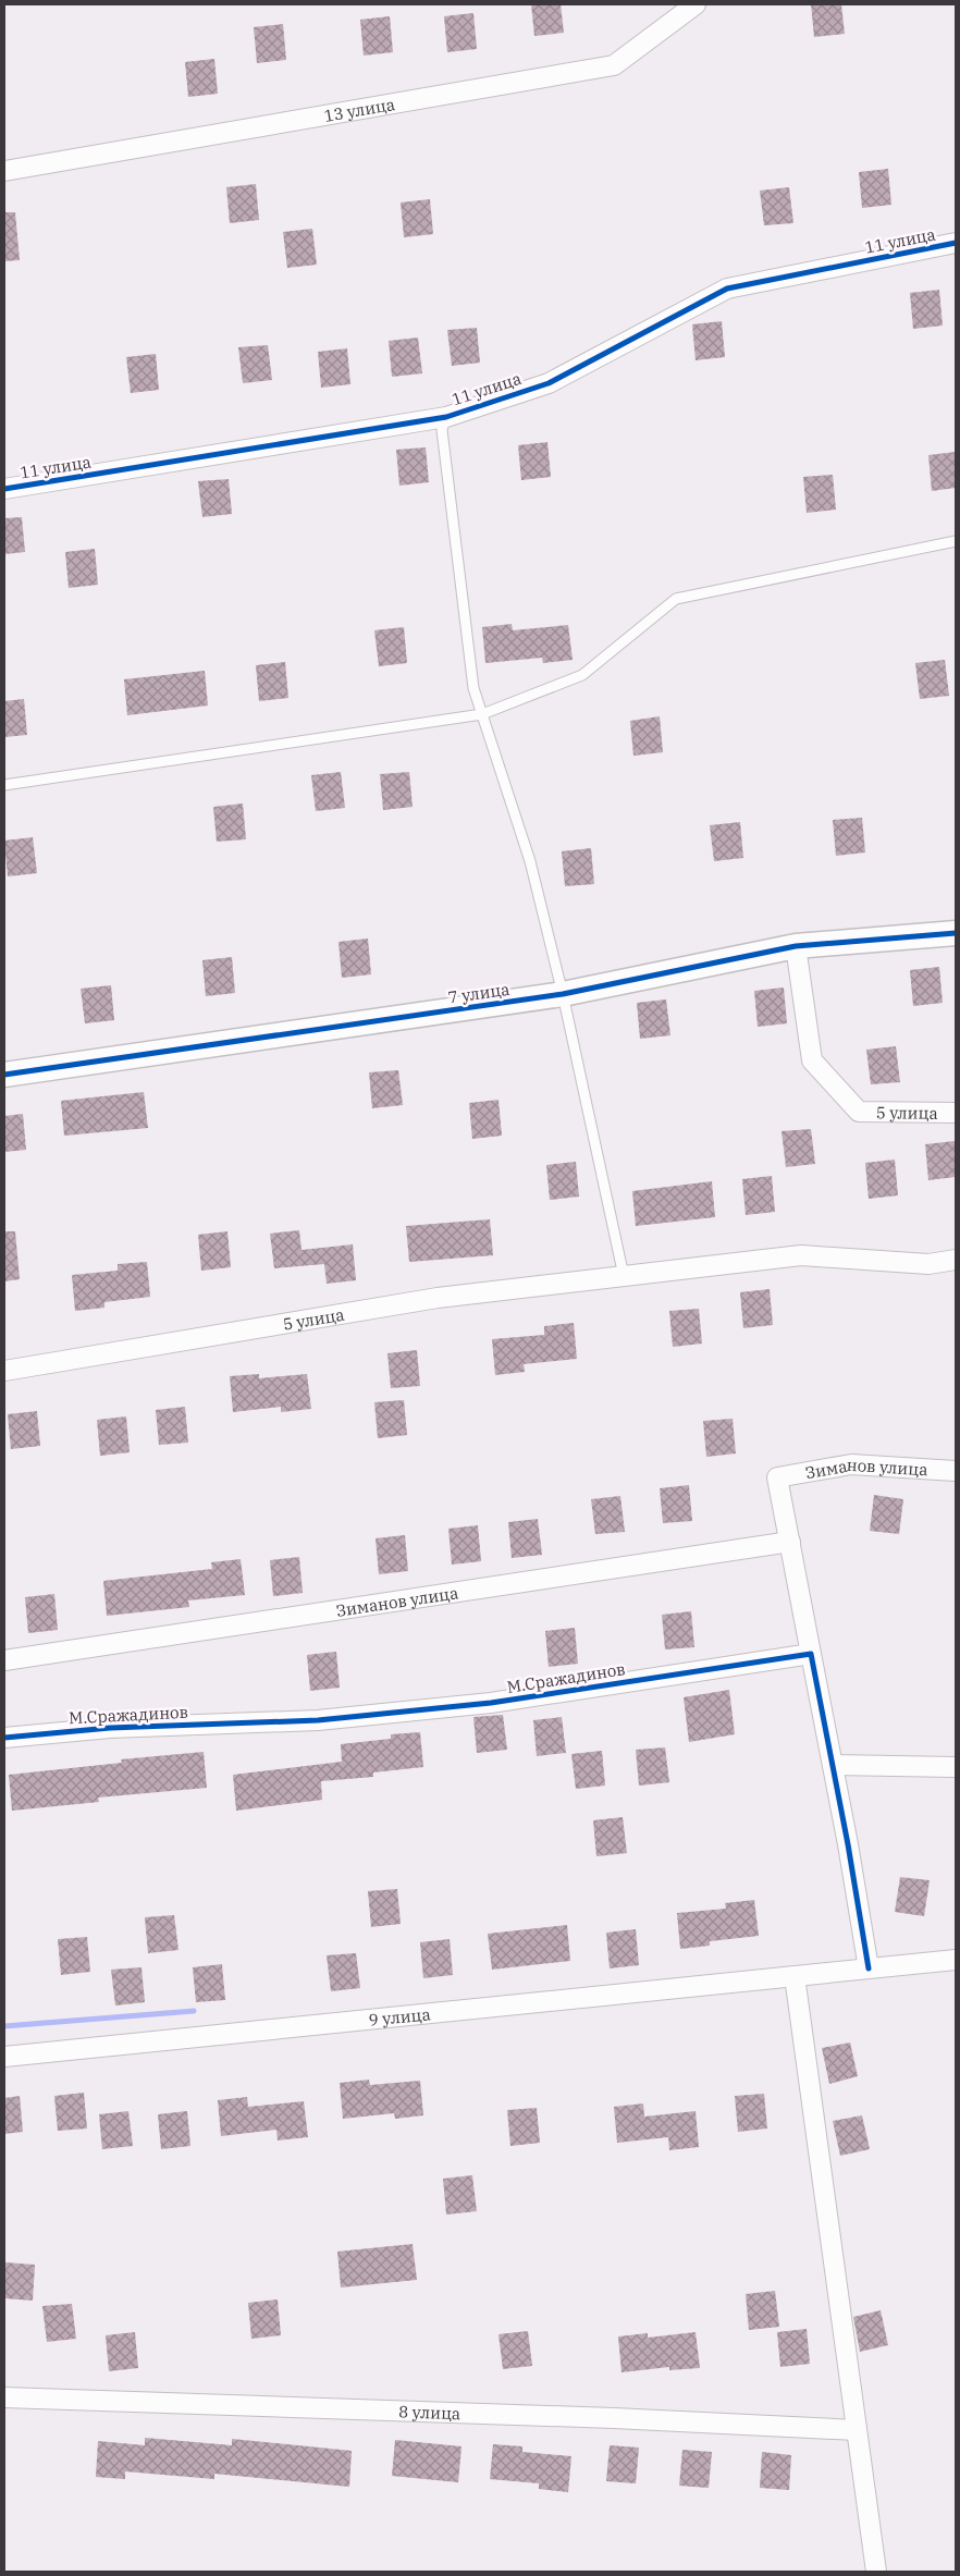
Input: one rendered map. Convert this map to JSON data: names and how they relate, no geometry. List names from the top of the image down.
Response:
{
  "streets": {
    "street": [
      "13 улица",
      "11 улица",
      "7 улица",
      "5 улица",
      "Зиманов улица",
      "М.Сражадинов",
      "9 улица",
      "8 улица"
    ]
  },
  "crossings": [
    ["7 улица", "5 улица"]
  ]
}
